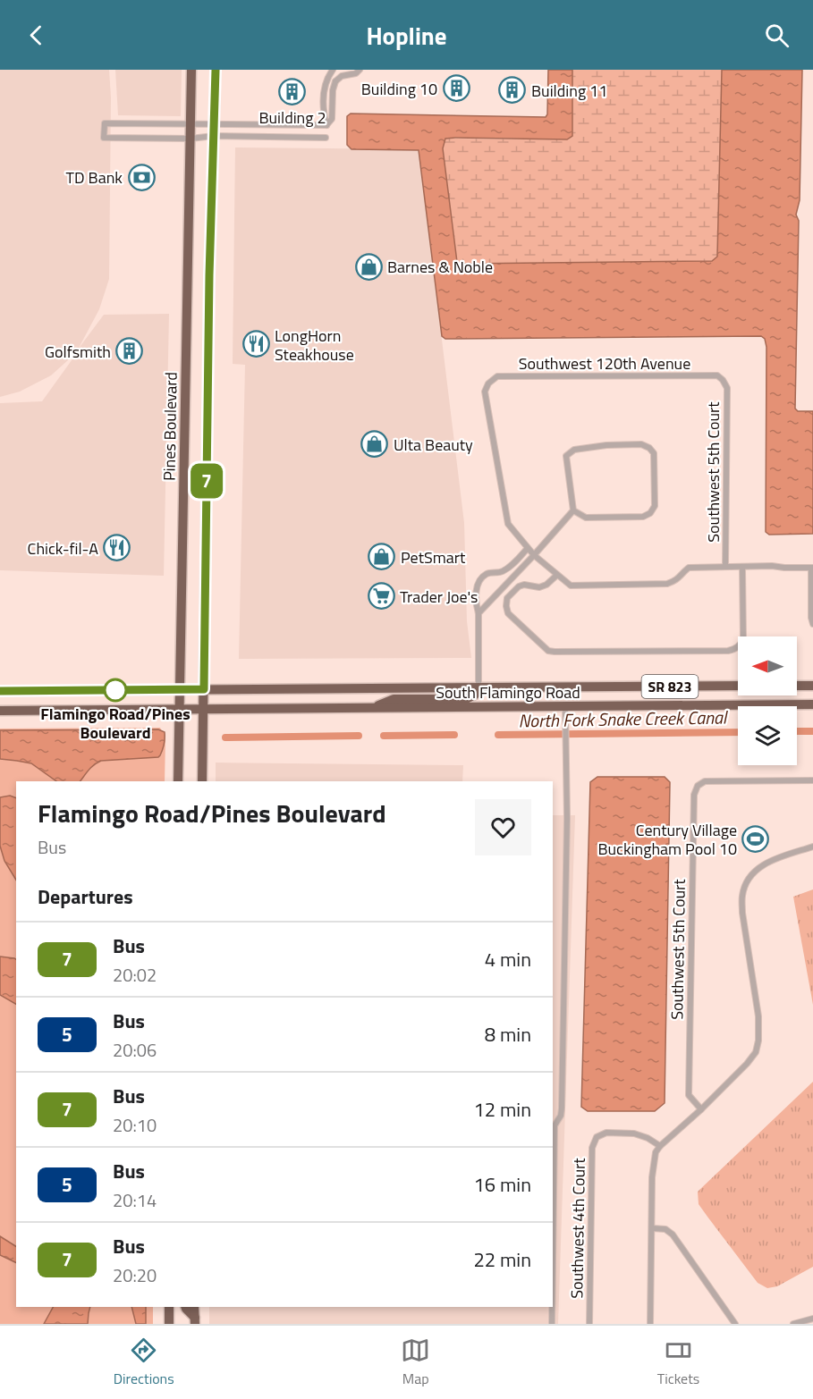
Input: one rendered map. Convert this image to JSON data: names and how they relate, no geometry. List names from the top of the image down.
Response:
{
  "streets": {
    "highway": ["Pines Boulevard", "SR 823", "South Flamingo Road"],
    "street": ["Southwest 120th Avenue", "Southwest 5th Court", "Southwest 4th Court"]
  },
  "crossings": [
    ["Southwest 120th Avenue", "Southwest 5th Court"],
    ["Pines Boulevard", "SR 823"],
    ["SR 823", "South Flamingo Road"]
  ],
  "water": ["North Fork Snake Creek Canal"],
  "places": {
    "building": [
      "Building 10",
      "Building 11",
      "Building 2",
      "Golfsmith"
    ],
    "bank": ["TD Bank"],
    "shop": ["Barnes & Noble", "Ulta Beauty", "PetSmart"],
    "restaurant": ["LongHorn Steakhouse", "Chick-fil-A"],
    "supermarket": ["Trader Joe's"],
    "other": ["Flamingo Road/Pines Boulevard"],
    "sports": ["Century Village Buckingham Pool 10"]
  },
  "lines": ["bus line 7"],
  "north": "left",
  "page": {
    "header": "Hopline",
    "on_map": "7",
    "heading": [
      ["Flamingo Road/Pines Boulevard", "Bus"],
      "Departures"
    ],
    "list": [
      {
        "mark": "7",
        "name": "Bus",
        "note": "20:02",
        "value": "4 min"
      },
      {
        "mark": "5",
        "name": "Bus",
        "note": "20:06",
        "value": "8 min"
      },
      {
        "mark": "7",
        "name": "Bus",
        "note": "20:10",
        "value": "12 min"
      },
      {
        "mark": "5",
        "name": "Bus",
        "note": "20:14",
        "value": "16 min"
      },
      {
        "mark": "7",
        "name": "Bus",
        "note": "20:20",
        "value": "22 min"
      }
    ],
    "tabs": ["Directions", "Map", "Tickets"]
  }
}
